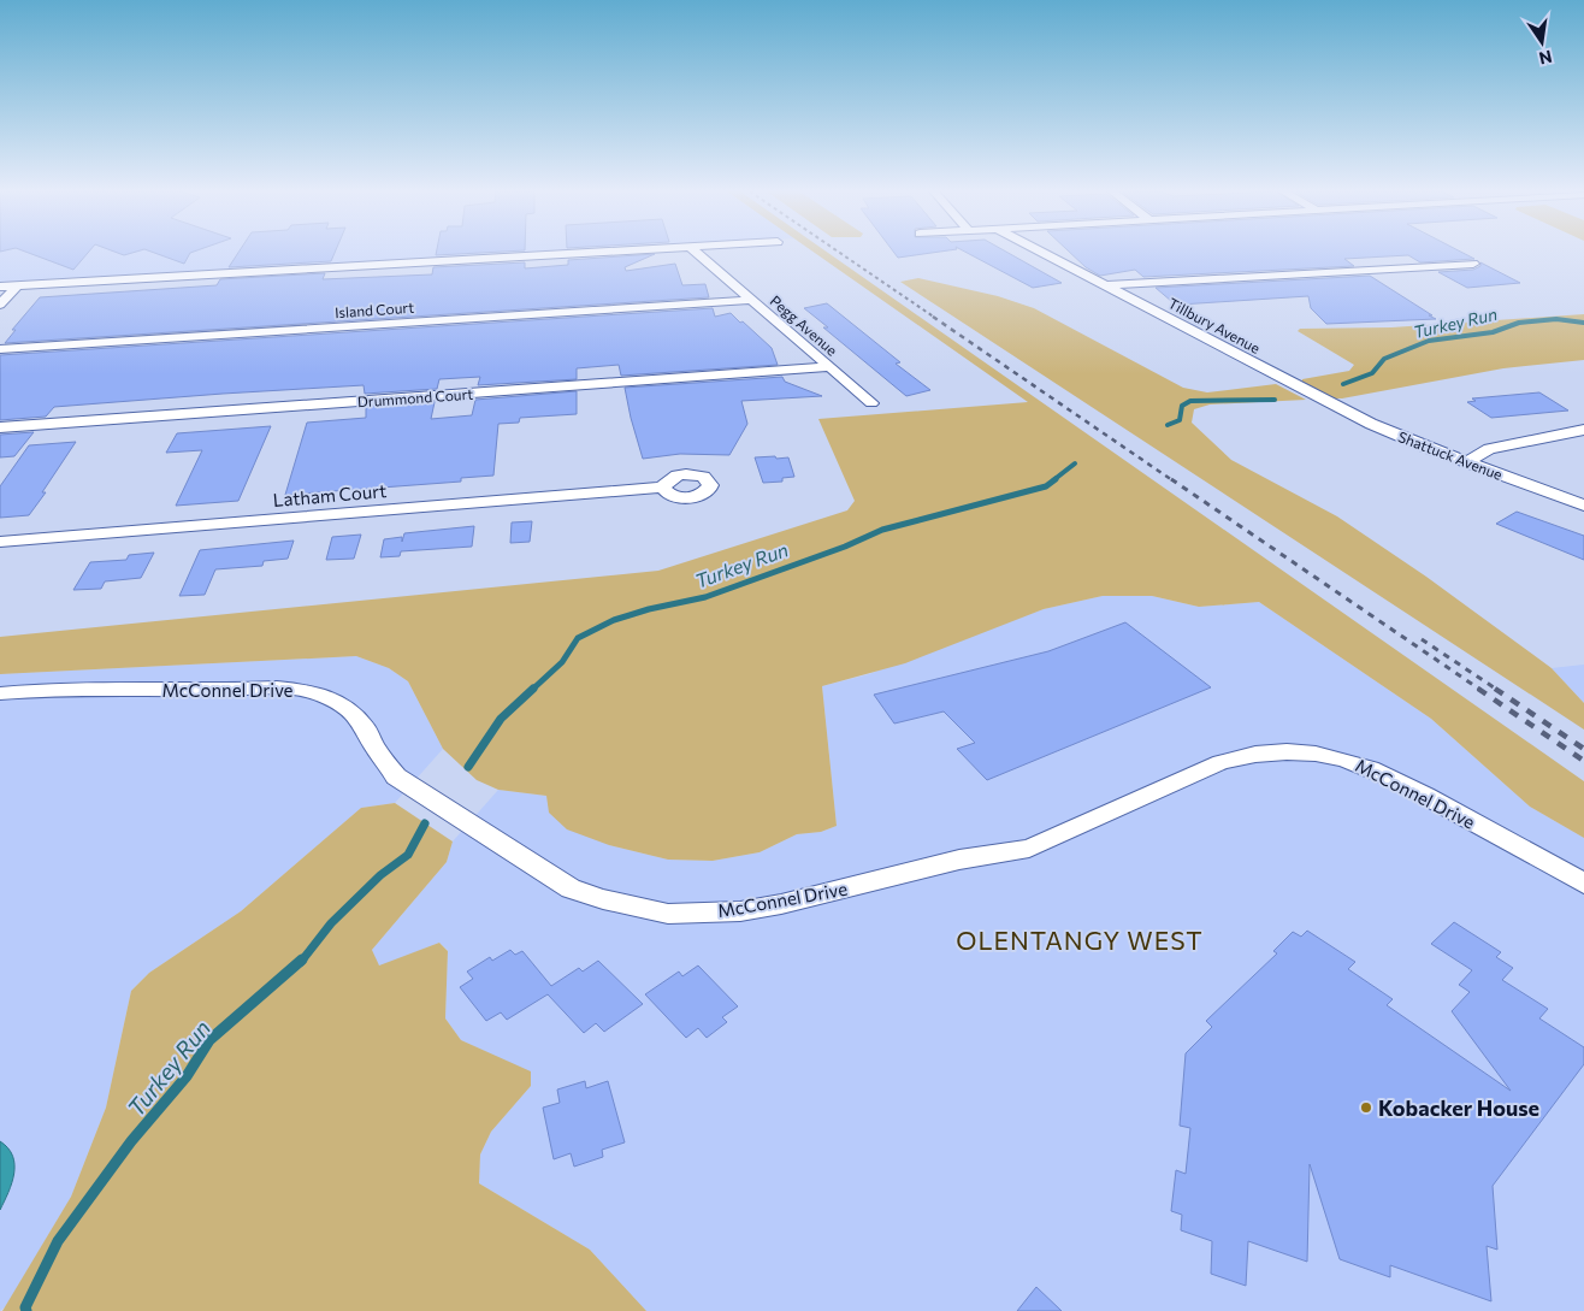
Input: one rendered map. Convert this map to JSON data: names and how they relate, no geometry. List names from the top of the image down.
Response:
{
  "streets": {
    "street": [
      "Island Court",
      "Pegg Avenue",
      "Tillbury Avenue",
      "Drummond Court",
      "Shattuck Avenue",
      "Latham Court",
      "McConnel Drive"
    ]
  },
  "crossings": [
    ["Island Court", "Pegg Avenue"],
    ["Pegg Avenue", "Drummond Court"],
    ["Tillbury Avenue", "Shattuck Avenue"]
  ],
  "districts": ["OLENTANGY WEST"],
  "water": ["Turkey Run"],
  "places": ["Kobacker House"],
  "north": "bottom"
}
